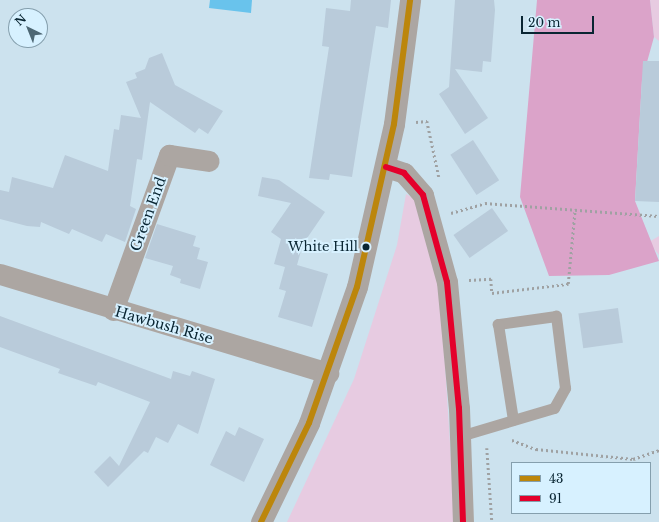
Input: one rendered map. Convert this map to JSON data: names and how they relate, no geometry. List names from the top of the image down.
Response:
{
  "streets": {
    "street": ["Green End", "Hawbush Rise"]
  },
  "crossings": [
    ["Green End", "Hawbush Rise"]
  ],
  "places": ["White Hill"],
  "lines": ["transit line 43", "transit line 91"],
  "legend": ["43", "91"],
  "scale_bar": "20 m",
  "north": "top left"
}
